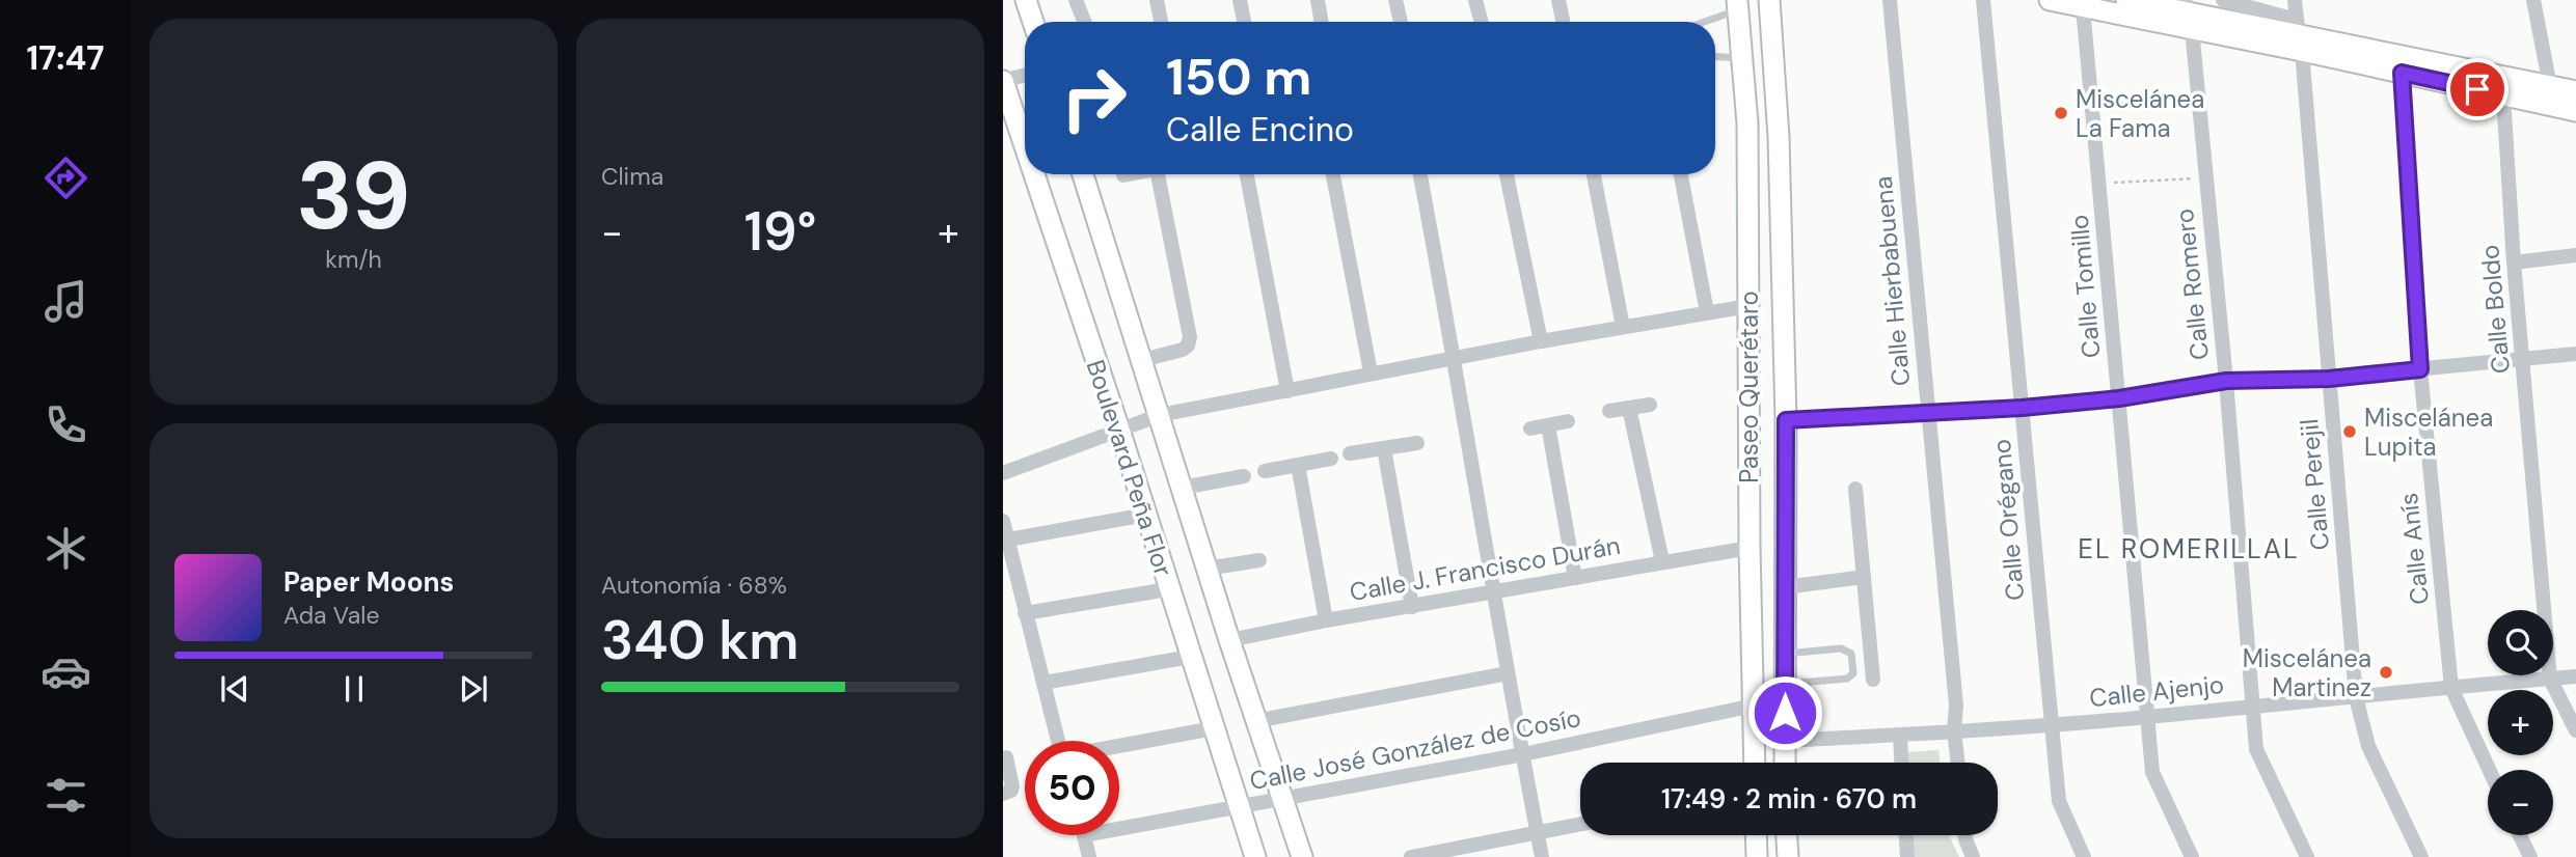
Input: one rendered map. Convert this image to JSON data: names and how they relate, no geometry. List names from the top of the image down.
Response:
{
  "streets": {
    "main road": ["Paseo Querétaro", "Boulevard Peña Flor"],
    "street": [
      "Calle Hierbabuena",
      "Calle Romero",
      "Calle Tomillo",
      "Calle Boldo",
      "Calle Perejil",
      "Calle Orégano",
      "Calle Anís",
      "Calle J. Francisco Durán",
      "Calle Ajenjo",
      "Calle José González de Cosío"
    ]
  },
  "crossings": [
    ["Calle Hierbabuena", "Calle Ajenjo"],
    ["Calle Romero", "Calle Ajenjo"],
    ["Calle Tomillo", "Calle Ajenjo"],
    ["Calle Boldo", "Calle Ajenjo"],
    ["Paseo Querétaro", "Calle J. Francisco Durán"],
    ["Paseo Querétaro", "Calle Ajenjo"],
    ["Paseo Querétaro", "Calle José González de Cosío"],
    ["Boulevard Peña Flor", "Calle J. Francisco Durán"],
    ["Boulevard Peña Flor", "Calle José González de Cosío"],
    ["Calle Perejil", "Calle Ajenjo"],
    ["Calle Orégano", "Calle Ajenjo"],
    ["Calle Anís", "Calle Ajenjo"]
  ],
  "districts": ["EL ROMERILLAL"],
  "places": ["Miscelánea La Fama", "Miscelánea Lupita", "Miscelánea Martinez"],
  "page": {
    "tabs": "17:47",
    "tile": [
      ["39", "km/h"],
      "Clima",
      ["Autonomía · 68%", "340 km"]
    ],
    "turn": ["150 m", "Calle Encino"],
    "heat": ["−", "19°", "+"],
    "song": ["Paper Moons", "Ada Vale"],
    "map_buttons": ["+", "−"],
    "limit": "50",
    "trip": "17:49 · 2 min · 670 m"
  }
}
